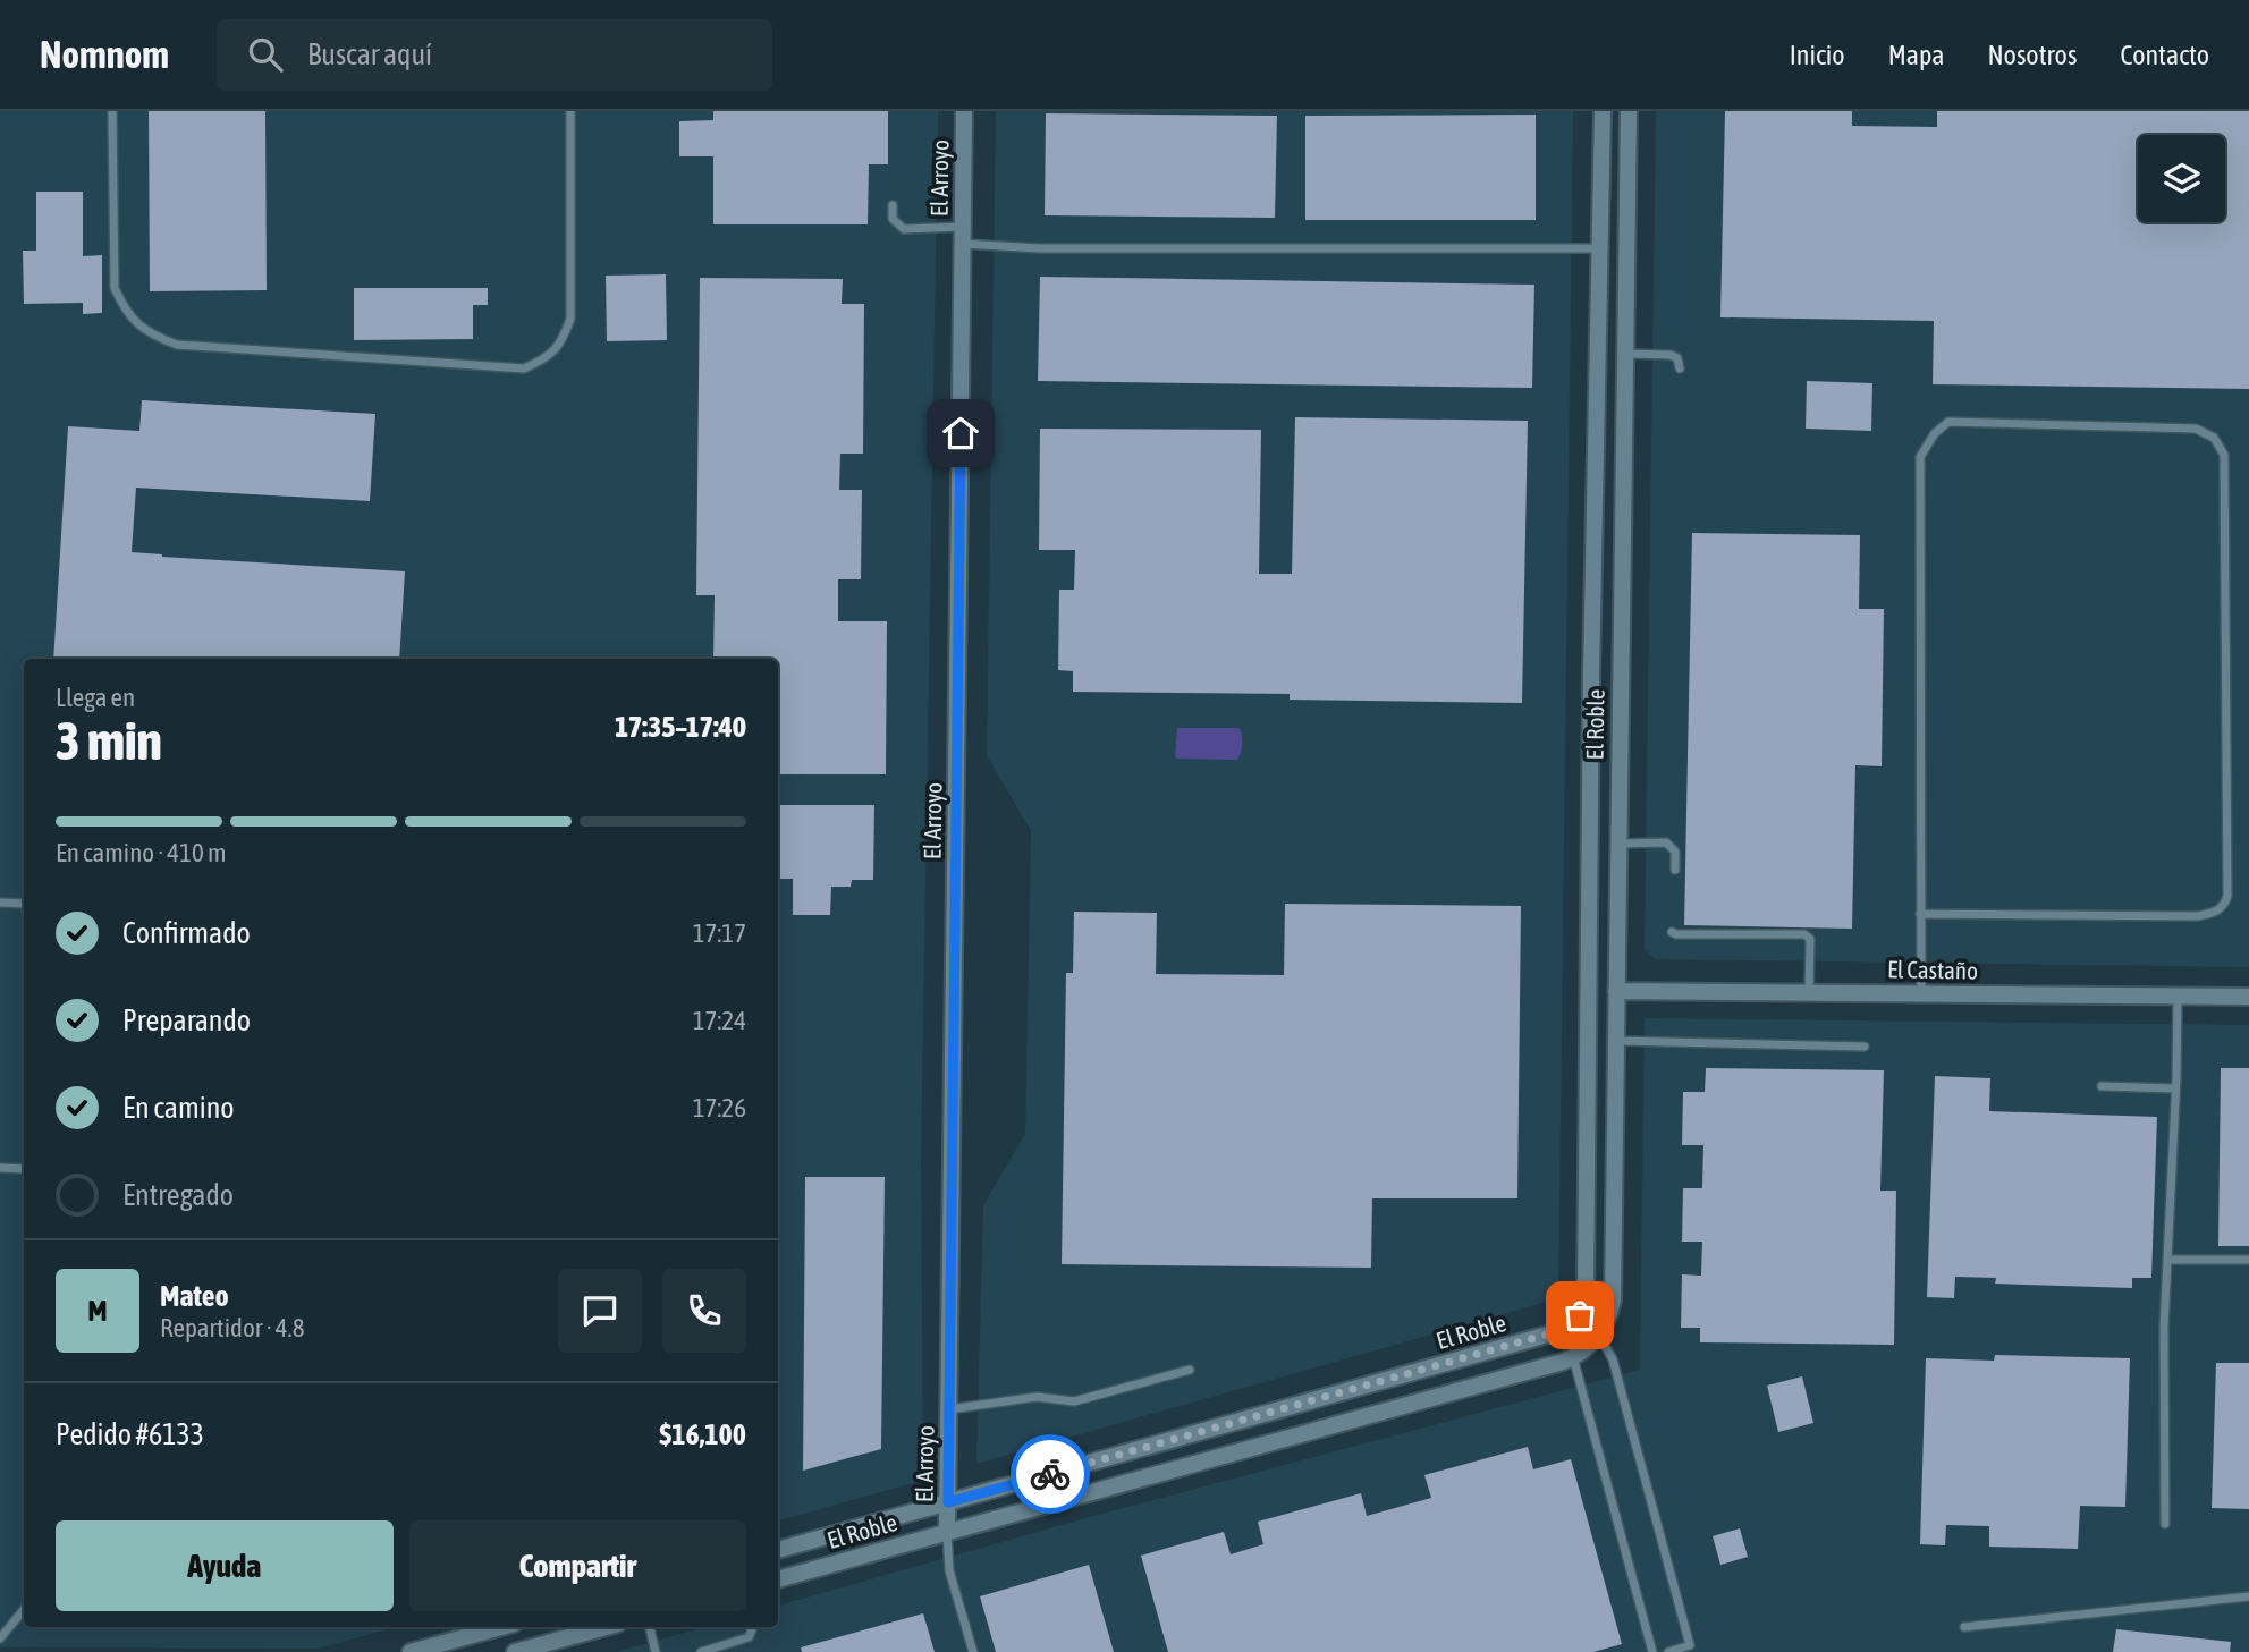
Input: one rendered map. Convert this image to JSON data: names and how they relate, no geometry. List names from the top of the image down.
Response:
{
  "streets": {
    "street": ["El Arroyo", "El Roble", "El Castaño"]
  },
  "crossings": [
    ["El Arroyo", "El Roble"],
    ["El Roble", "El Castaño"]
  ],
  "page": {
    "header": "Nomnom",
    "search": "Buscar aquí",
    "nav": [
      "Inicio",
      "Mapa",
      "Nosotros",
      "Contacto"
    ],
    "heading": ["3 min", "Llega en", "17:35–17:40"],
    "panel": [
      "Mateo",
      "Repartidor · 4.8",
      "Pedido #6133",
      "$16,100"
    ],
    "bar": "En camino · 410 m",
    "list": [
      ["Confirmado", "17:17"],
      ["Preparando", "17:24"],
      ["En camino", "17:26"],
      "Entregado"
    ],
    "round": "M",
    "buttons": ["Ayuda", "Compartir"]
  }
}
